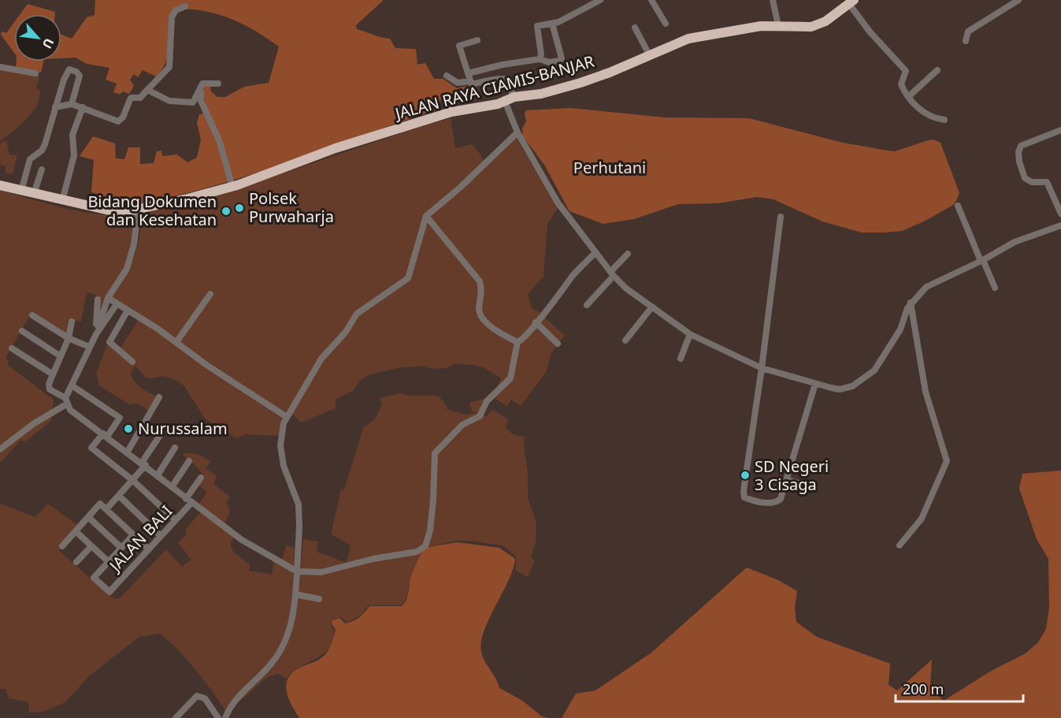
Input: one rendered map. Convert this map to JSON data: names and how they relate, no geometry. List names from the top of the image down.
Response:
{
  "streets": {
    "highway": ["JALAN RAYA CIAMIS-BANJAR"],
    "street": ["JALAN BALI"]
  },
  "parks": ["Perhutani"],
  "places": [
    "Polsek Purwaharja",
    "Bidang Dokumen dan Kesehatan",
    "Nurussalam",
    "SD Negeri 3 Cisaga"
  ],
  "scale_bar": "200 m",
  "north": "bottom right"
}
